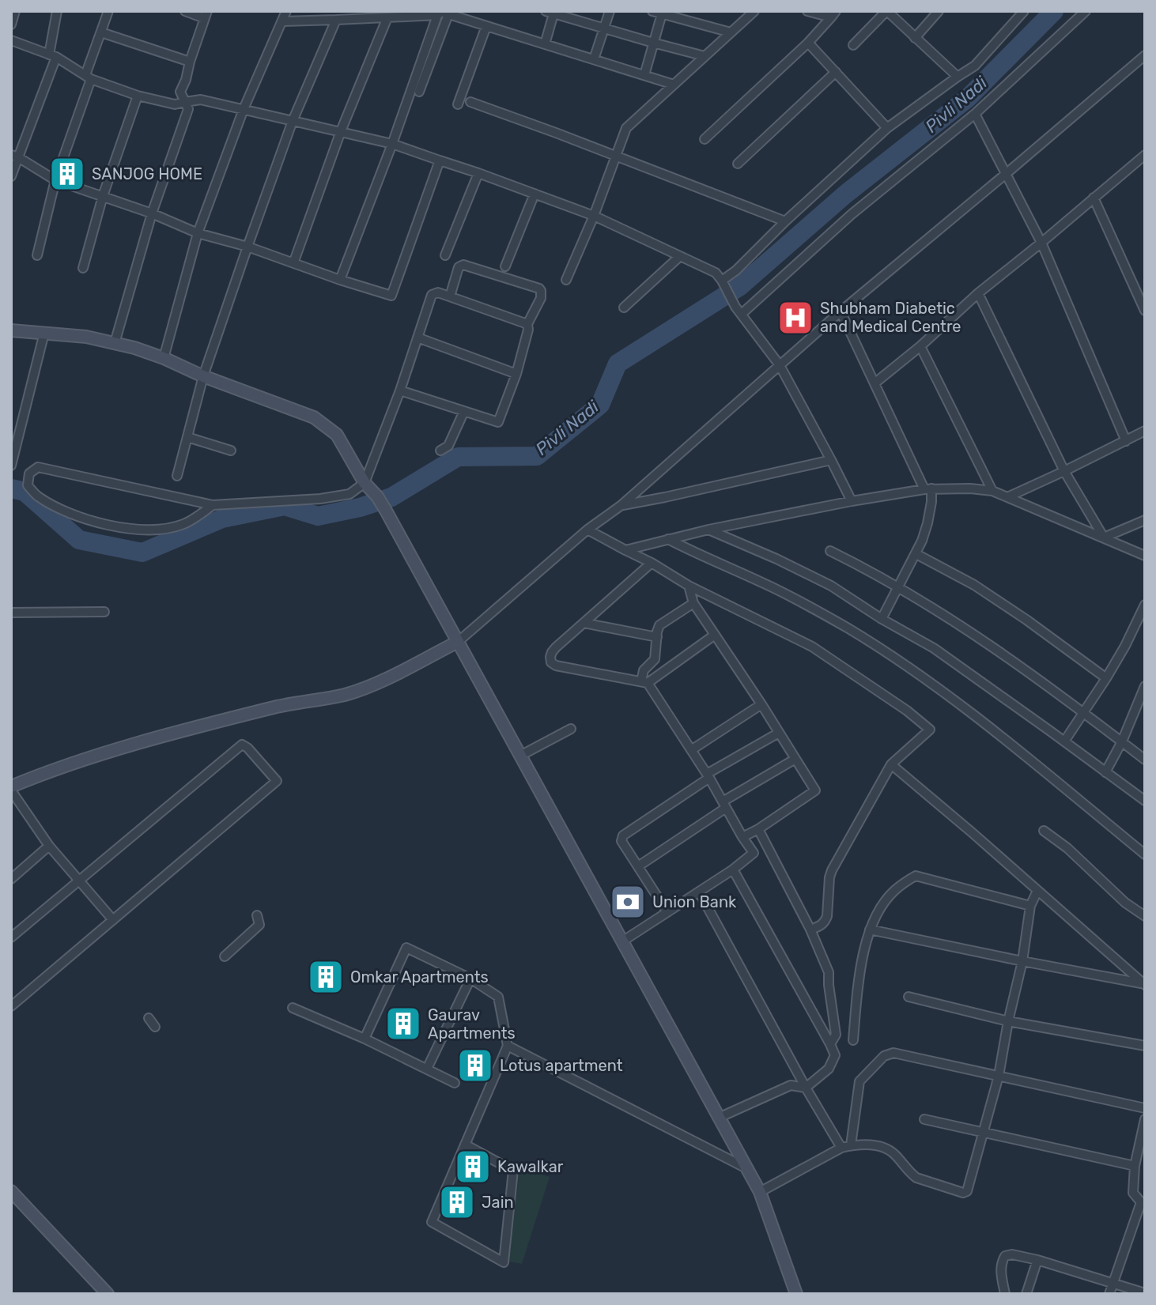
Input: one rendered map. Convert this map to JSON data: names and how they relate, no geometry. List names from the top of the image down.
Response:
{
  "water": ["Pivli Nadi"],
  "places": {
    "building": [
      "SANJOG HOME",
      "Omkar Apartments",
      "Gaurav Apartments",
      "Lotus apartment",
      "Kawalkar",
      "Jain"
    ],
    "hospital": ["Shubham Diabetic and Medical Centre"],
    "bank": ["Union Bank"]
  }
}
